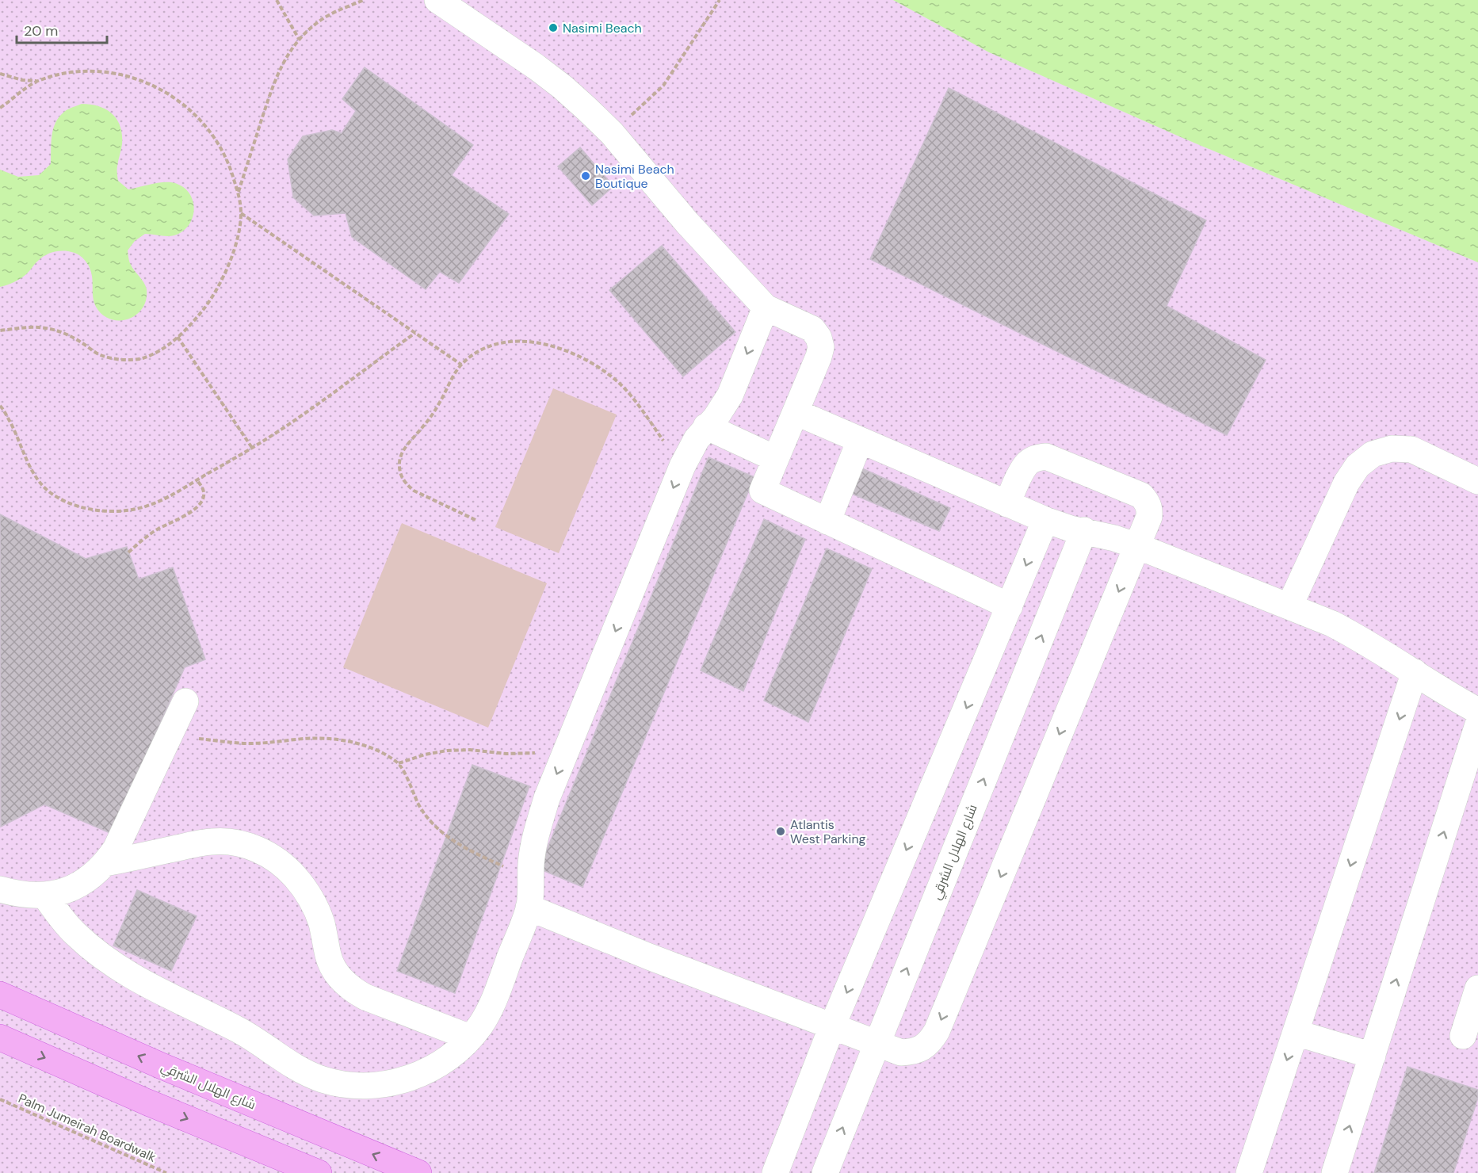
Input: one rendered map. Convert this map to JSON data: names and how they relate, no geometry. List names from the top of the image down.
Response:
{
  "streets": {
    "main road": ["شارع الهلال الشرقي"],
    "path": ["Palm Jumeirah Boardwalk"]
  },
  "places": ["Nasimi Beach", "Nasimi Beach Boutique", "Atlantis West Parking"],
  "scale_bar": "20 m"
}
